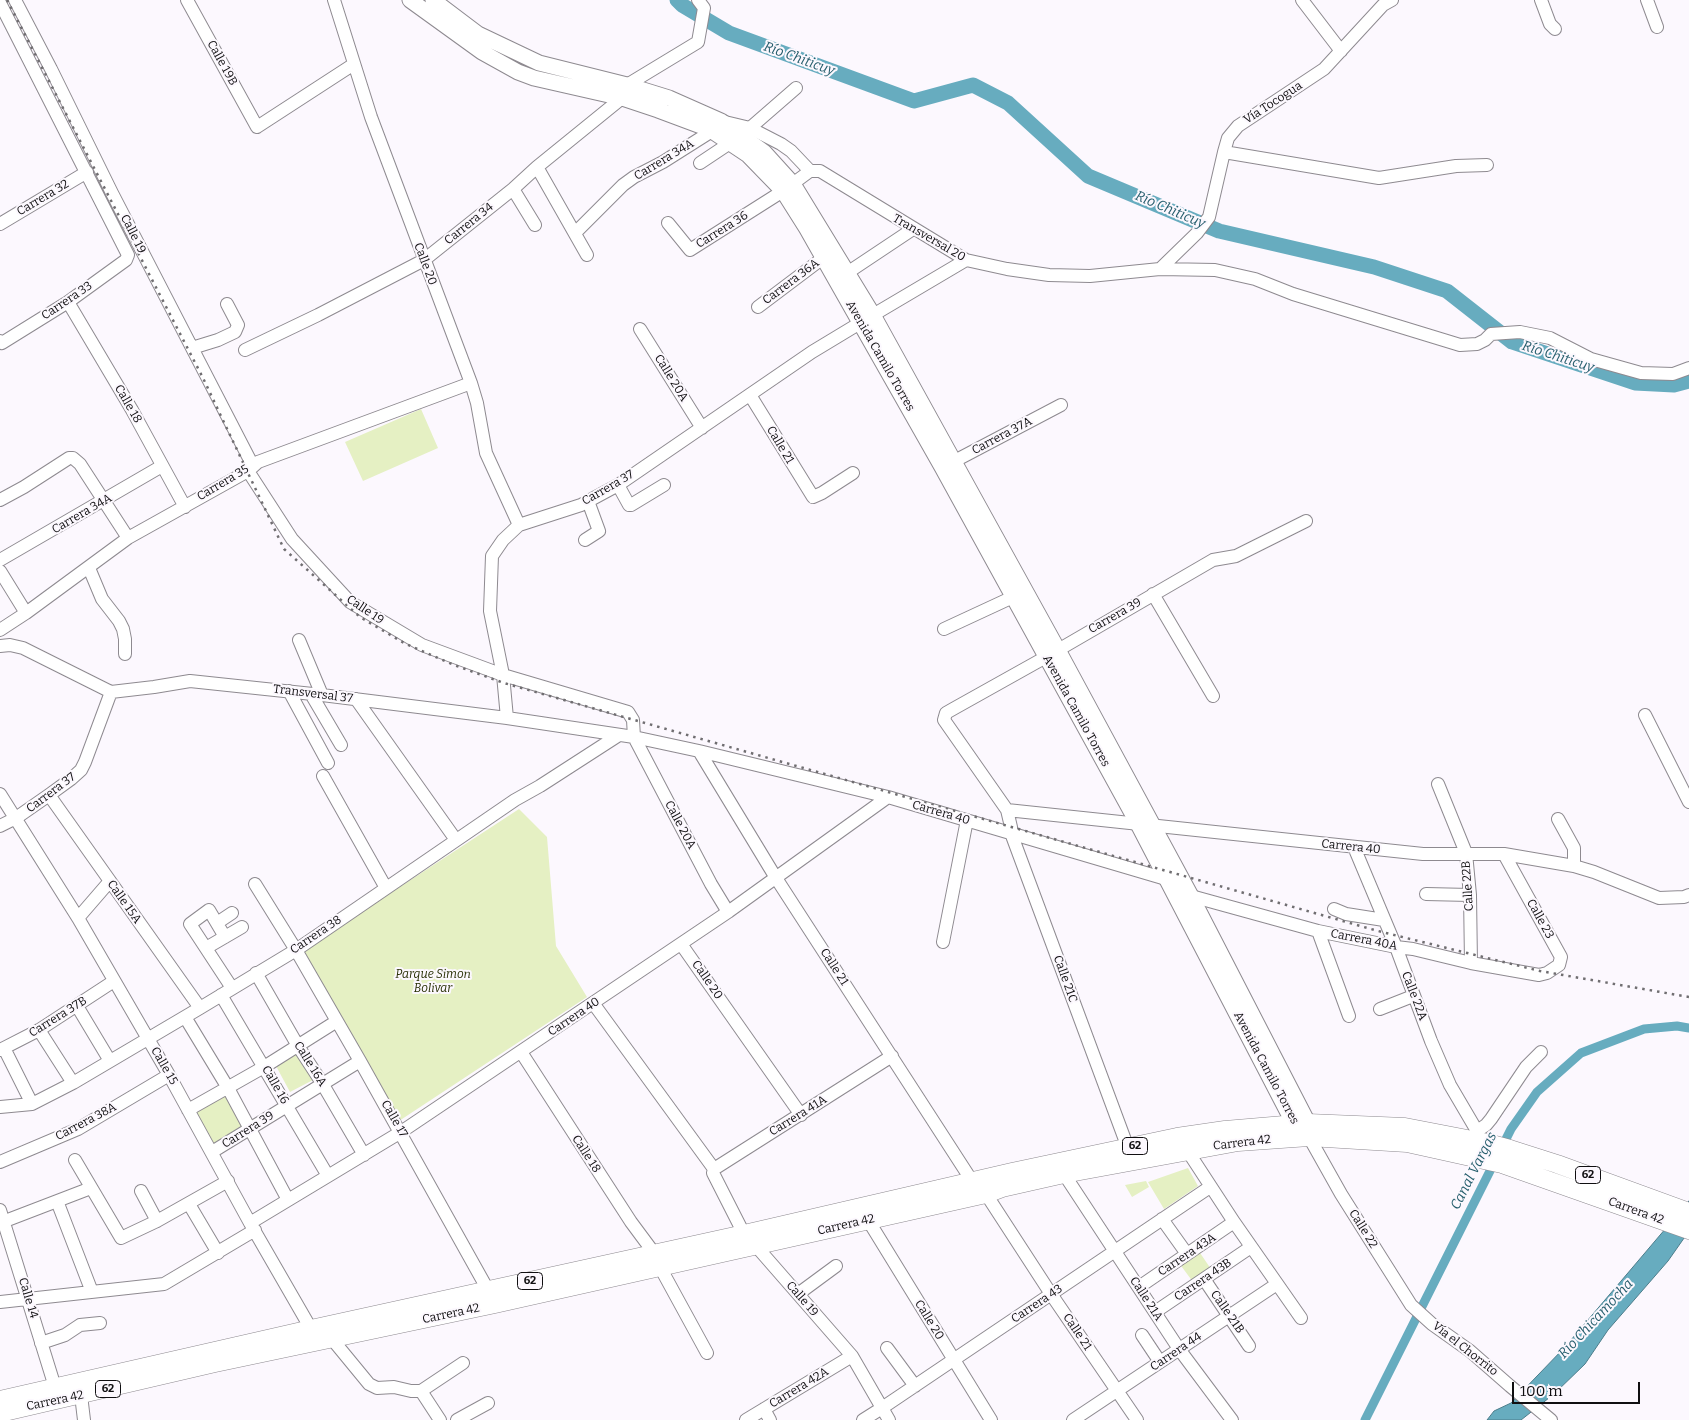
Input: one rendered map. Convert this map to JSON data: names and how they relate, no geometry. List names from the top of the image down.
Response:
{
  "streets": {
    "highway": ["Carrera 42", "62"],
    "main road": ["Avenida Camilo Torres"],
    "street": [
      "Calle 19B",
      "Vía Tocogua",
      "Carrera 34A",
      "Carrera 32",
      "Carrera 34",
      "Carrera 36",
      "Calle 19",
      "Transversal 20",
      "Calle 20",
      "Carrera 36A",
      "Carrera 33",
      "Calle 20A",
      "Calle 18",
      "Carrera 37A",
      "Calle 21",
      "Carrera 35",
      "Carrera 37",
      "Carrera 39",
      "Transversal 37",
      "Carrera 40",
      "Calle 22B",
      "Calle 15A",
      "Calle 23",
      "Carrera 38",
      "Carrera 40A",
      "Calle 21C",
      "Calle 22A",
      "Carrera 37B",
      "Calle 16A",
      "Calle 15",
      "Calle 16",
      "Carrera 41A",
      "Calle 17",
      "Carrera 38A",
      "Calle 22",
      "Carrera 43A",
      "Carrera 43B",
      "Calle 14",
      "Calle 21A",
      "Carrera 43",
      "Calle 21B",
      "Vía el Chorrito",
      "Carrera 44",
      "Carrera 42A"
    ]
  },
  "crossings": [
    ["Calle 19B", "Calle 20"],
    ["Vía Tocogua", "Transversal 20"],
    ["Carrera 34A", "Transversal 20"],
    ["Carrera 34A", "Avenida Camilo Torres"],
    ["Carrera 34A", "Calle 18"],
    ["Carrera 32", "Calle 19"],
    ["Carrera 34", "Calle 20"],
    ["Carrera 34", "Avenida Camilo Torres"],
    ["Carrera 36", "Avenida Camilo Torres"],
    ["Calle 19", "Carrera 33"],
    ["Calle 19", "Carrera 35"],
    ["Calle 19", "Carrera 37"],
    ["Calle 19", "Carrera 40"],
    ["Calle 19", "Carrera 41A"],
    ["Calle 19", "Carrera 42"],
    ["Calle 19", "Carrera 43"],
    ["Calle 19", "Carrera 42A"],
    ["Transversal 20", "Avenida Camilo Torres"],
    ["Transversal 20", "Carrera 37"],
    ["Calle 20", "Carrera 35"],
    ["Calle 20", "Carrera 37"],
    ["Calle 20", "Carrera 40"],
    ["Calle 20", "Carrera 41A"],
    ["Calle 20", "Carrera 42"],
    ["Calle 20", "Carrera 43"],
    ["Carrera 36A", "Avenida Camilo Torres"],
    ["Carrera 33", "Calle 18"],
    ["Avenida Camilo Torres", "Carrera 37A"],
    ["Avenida Camilo Torres", "Carrera 37"],
    ["Avenida Camilo Torres", "Carrera 39"],
    ["Avenida Camilo Torres", "Carrera 40"],
    ["Avenida Camilo Torres", "Carrera 40A"],
    ["Avenida Camilo Torres", "Carrera 42"],
    ["Avenida Camilo Torres", "Calle 22"],
    ["Calle 20A", "Carrera 37"],
    ["Calle 20A", "Transversal 37"],
    ["Calle 20A", "Carrera 40"],
    ["Calle 18", "Carrera 35"],
    ["Calle 18", "Carrera 40"],
    ["Calle 18", "Carrera 42"],
    ["Calle 21", "Carrera 37"],
    ["Calle 21", "Carrera 40"],
    ["Calle 21", "Carrera 41A"],
    ["Calle 21", "Carrera 42"],
    ["Calle 21", "Carrera 43"],
    ["Calle 21", "Carrera 44"],
    ["Carrera 37", "Transversal 37"],
    ["Carrera 37", "Calle 15A"],
    ["Carrera 37", "Calle 15"],
    ["Carrera 39", "Carrera 40"],
    ["Carrera 39", "Calle 21C"],
    ["Carrera 39", "Calle 16A"],
    ["Carrera 39", "Calle 15"],
    ["Carrera 39", "Calle 16"],
    ["Carrera 39", "Calle 17"],
    ["Transversal 37", "Carrera 40"],
    ["Transversal 37", "Carrera 38"],
    ["Carrera 40", "Calle 22B"],
    ["Carrera 40", "Calle 23"],
    ["Carrera 40", "Calle 21C"],
    ["Carrera 40", "Calle 22A"],
    ["Carrera 40", "Calle 16A"],
    ["Carrera 40", "Calle 15"],
    ["Carrera 40", "Calle 16"],
    ["Carrera 40", "Calle 17"],
    ["Carrera 40", "Calle 14"],
    ["Calle 22B", "Carrera 40A"],
    ["Calle 15A", "Carrera 38"],
    ["Calle 23", "Carrera 40A"],
    ["Carrera 38", "Calle 16A"],
    ["Carrera 38", "Calle 15"],
    ["Carrera 38", "Calle 16"],
    ["Carrera 38", "Calle 17"],
    ["Carrera 40A", "Calle 22A"],
    ["Calle 21C", "Carrera 42"],
    ["Calle 22A", "Carrera 42"],
    ["Carrera 37B", "Calle 15"],
    ["Calle 15", "Carrera 38A"],
    ["Calle 15", "Carrera 42"],
    ["Calle 17", "Carrera 42"],
    ["Carrera 42", "Calle 22"],
    ["Carrera 42", "Calle 14"],
    ["Carrera 42", "Calle 21A"],
    ["Calle 22", "Vía el Chorrito"],
    ["Carrera 43A", "Calle 21A"],
    ["Carrera 43B", "Calle 21A"],
    ["Carrera 43B", "Calle 21B"],
    ["Calle 21A", "Carrera 43"],
    ["Calle 21A", "Carrera 44"],
    ["Calle 21B", "Carrera 44"]
  ],
  "water": ["Río Chiticuy", "Canal Vargas", "Río Chicamocha"],
  "parks": ["Parque Simon Bolivar"],
  "scale_bar": "100 m"
}
